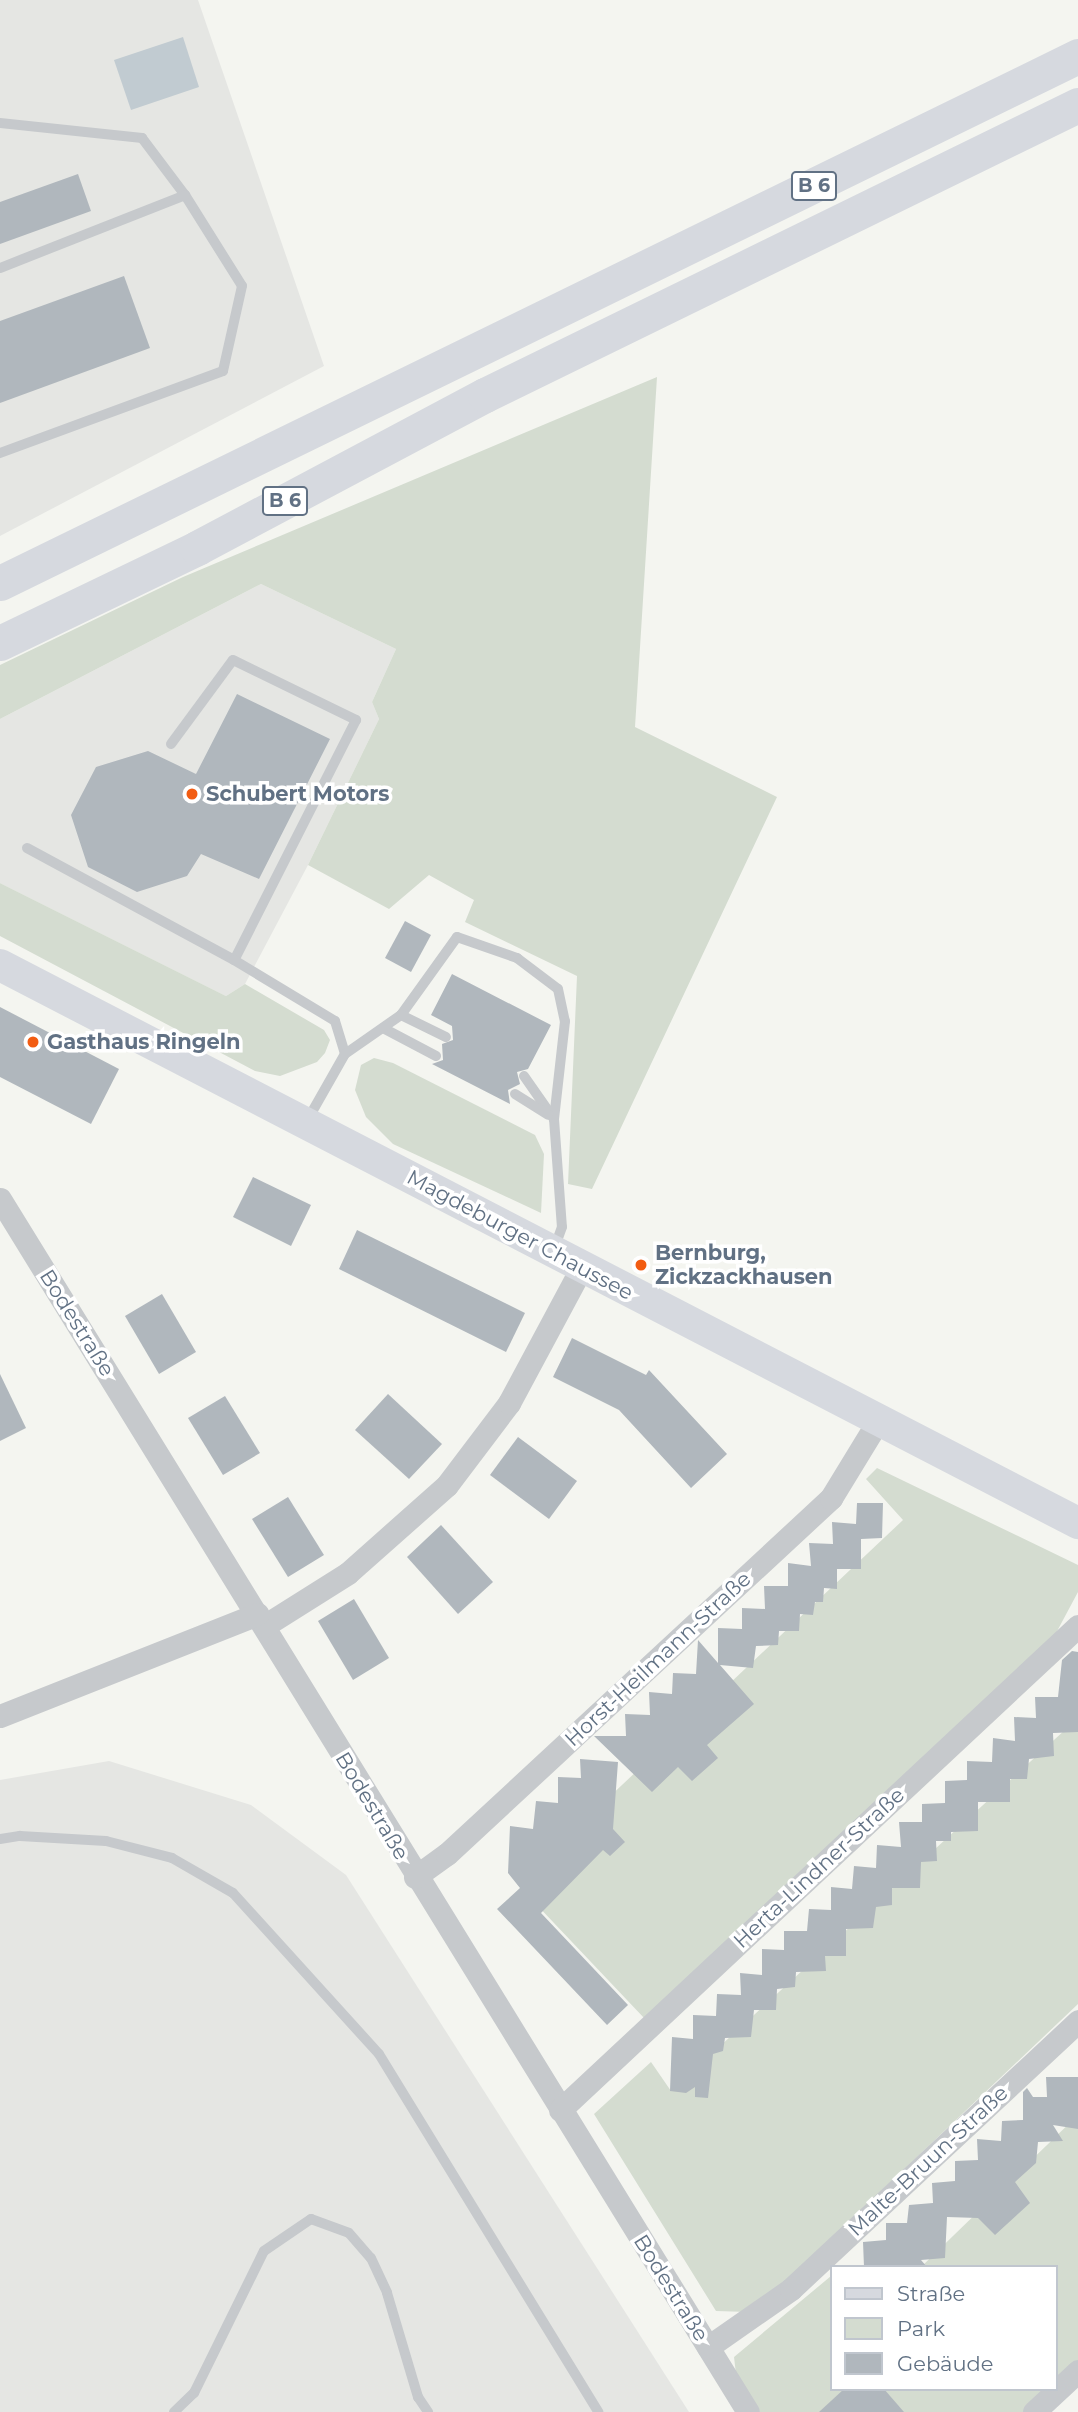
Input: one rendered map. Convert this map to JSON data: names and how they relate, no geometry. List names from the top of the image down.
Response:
{
  "streets": {
    "main road": ["B 6", "Magdeburger Chaussee"],
    "street": [
      "Bodestraße",
      "Horst-Heilmann-Straße",
      "Herta-Lindner-Straße",
      "Malte-Bruun-Straße"
    ]
  },
  "crossings": [
    ["Magdeburger Chaussee", "Horst-Heilmann-Straße"],
    ["Bodestraße", "Horst-Heilmann-Straße"],
    ["Bodestraße", "Herta-Lindner-Straße"],
    ["Bodestraße", "Malte-Bruun-Straße"]
  ],
  "places": ["Schubert Motors", "Gasthaus Ringeln", "Bernburg, Zickzackhausen"],
  "legend": ["Straße", "Park", "Gebäude"]
}
